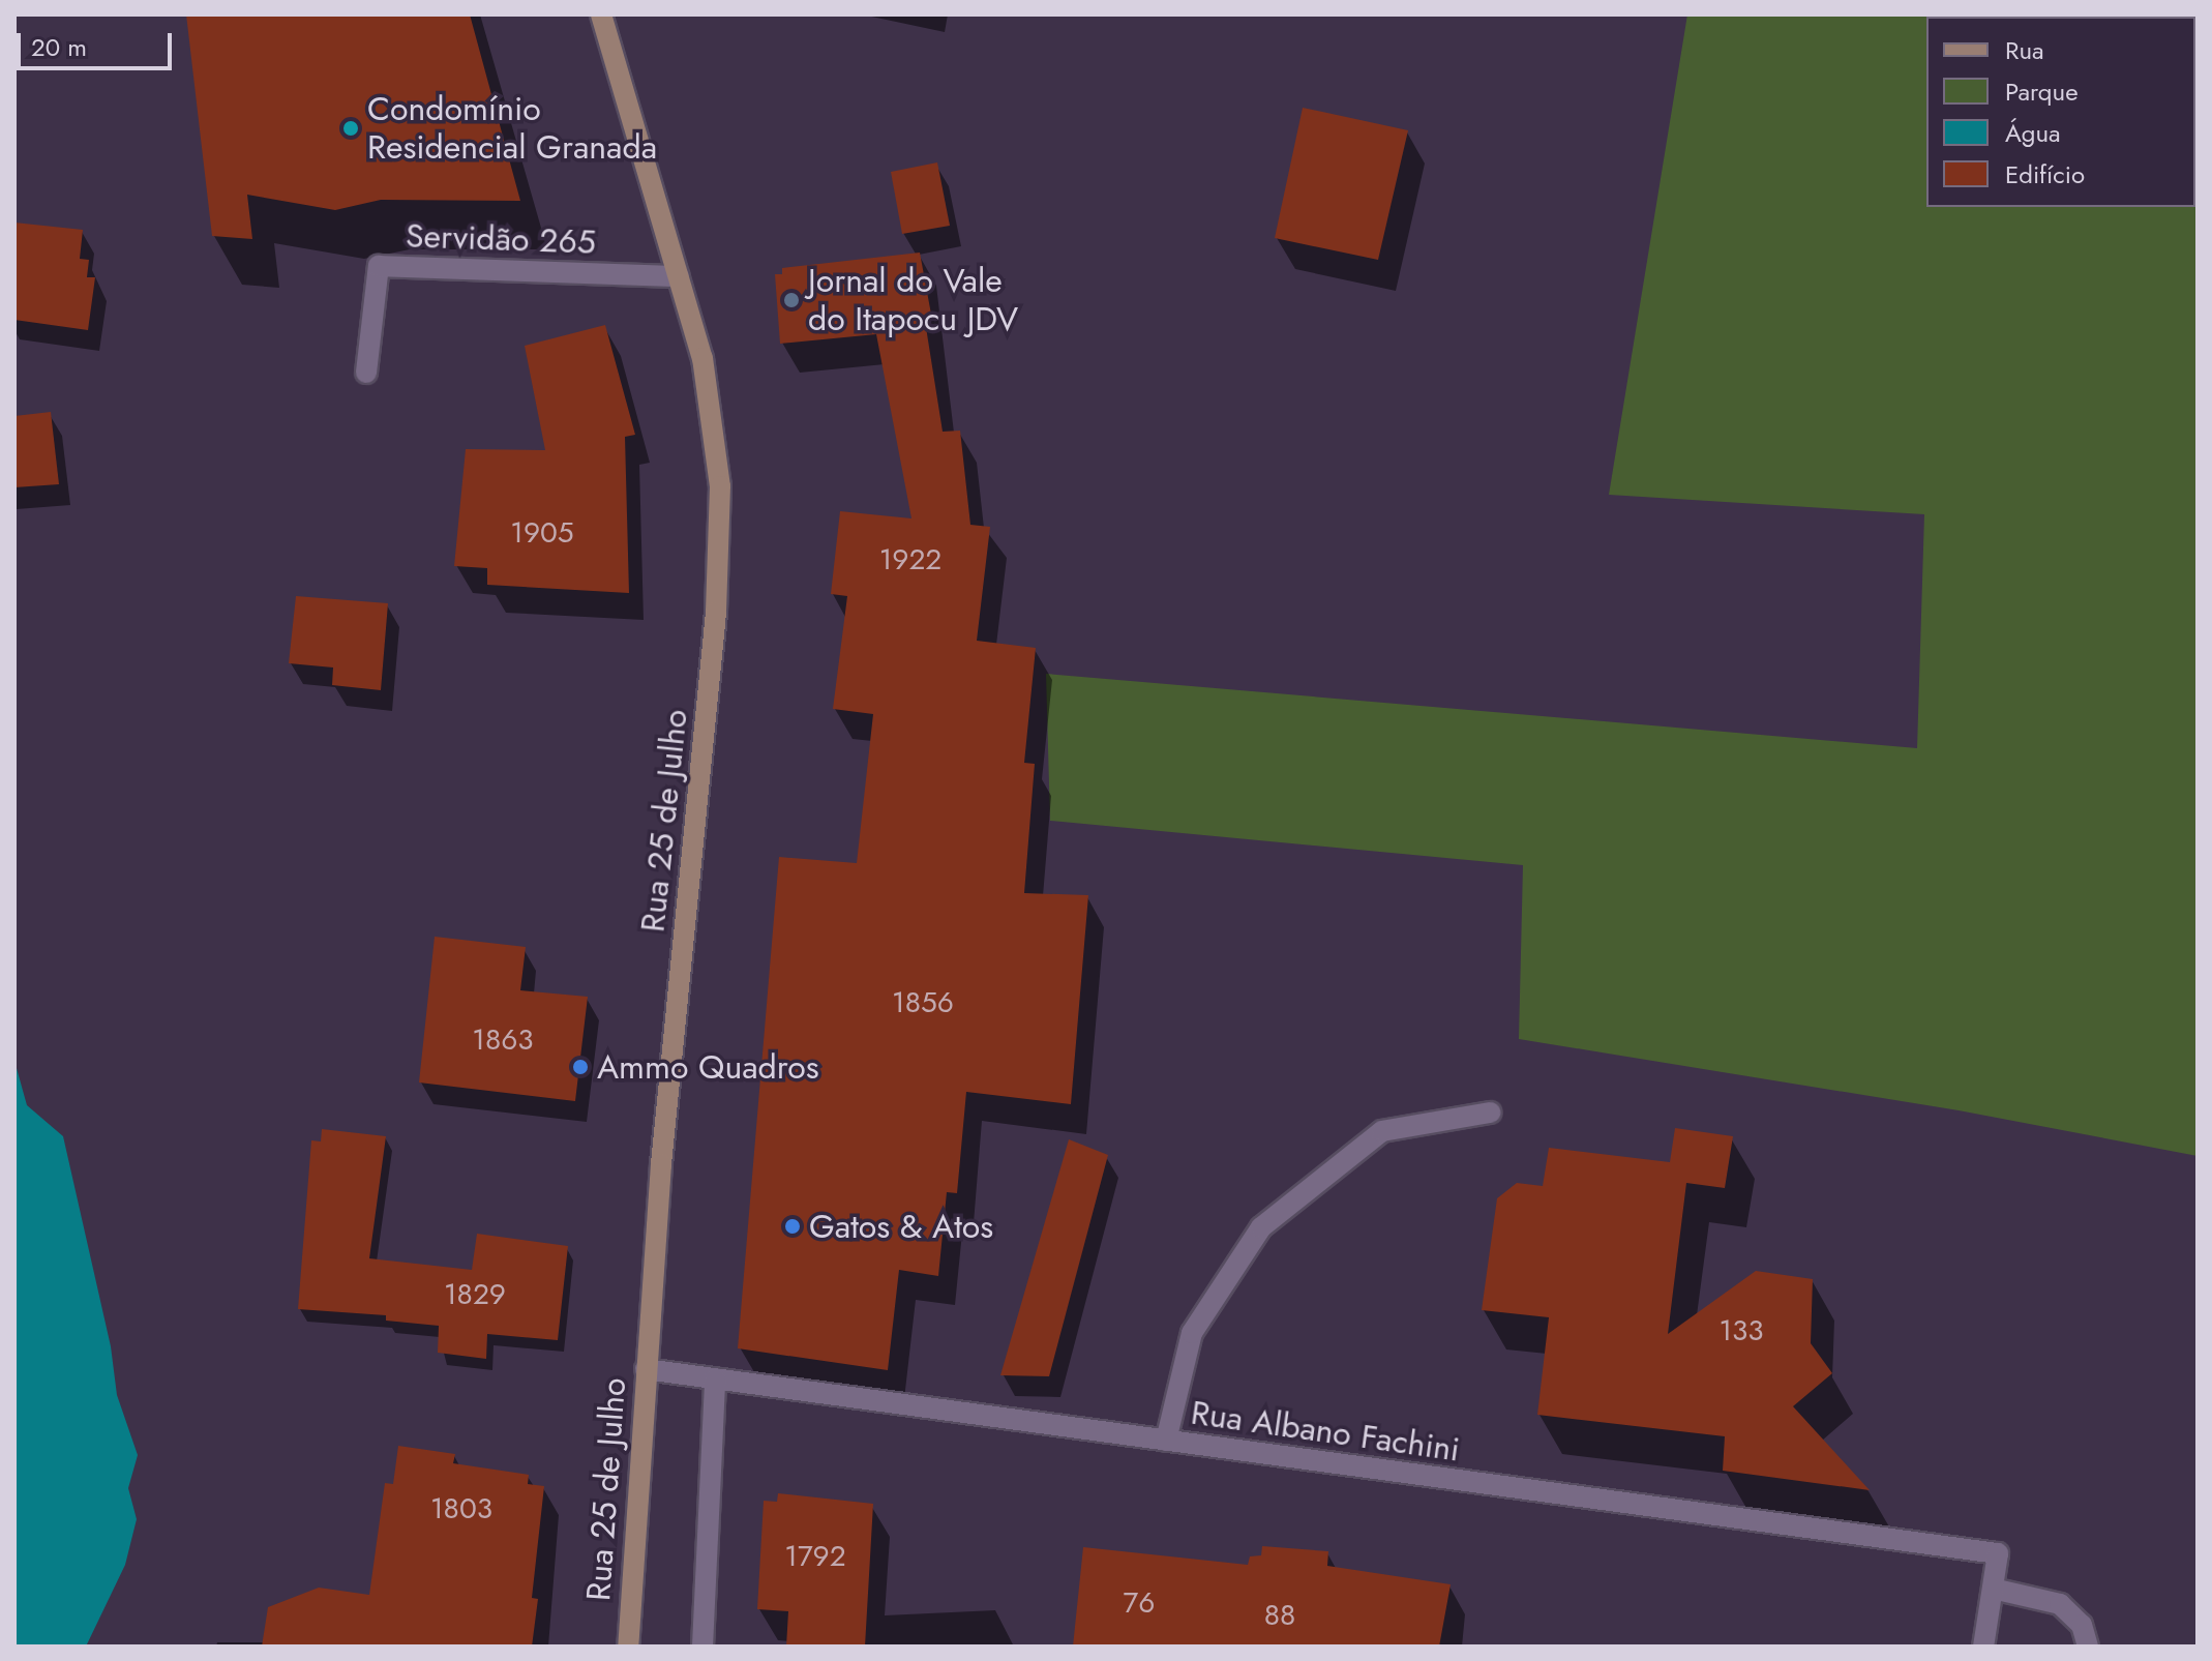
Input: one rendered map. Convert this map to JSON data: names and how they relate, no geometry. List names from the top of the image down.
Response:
{
  "streets": {
    "main road": ["Rua 25 de Julho"],
    "street": ["Servidão 265", "Rua Albano Fachini"]
  },
  "crossings": [
    ["Servidão 265", "Rua 25 de Julho"],
    ["Rua 25 de Julho", "Rua Albano Fachini"]
  ],
  "places": [
    "Condomínio Residencial Granada",
    "Jornal do Vale do Itapocu JDV",
    "Ammo Quadros",
    "Gatos & Atos"
  ],
  "house_numbers": [
    "1905",
    "1922",
    "1856",
    "1863",
    "1829",
    "133",
    "1803",
    "1792",
    "76",
    "88"
  ],
  "legend": [
    "Rua",
    "Parque",
    "Água",
    "Edifício"
  ],
  "scale_bar": "20 m"
}
